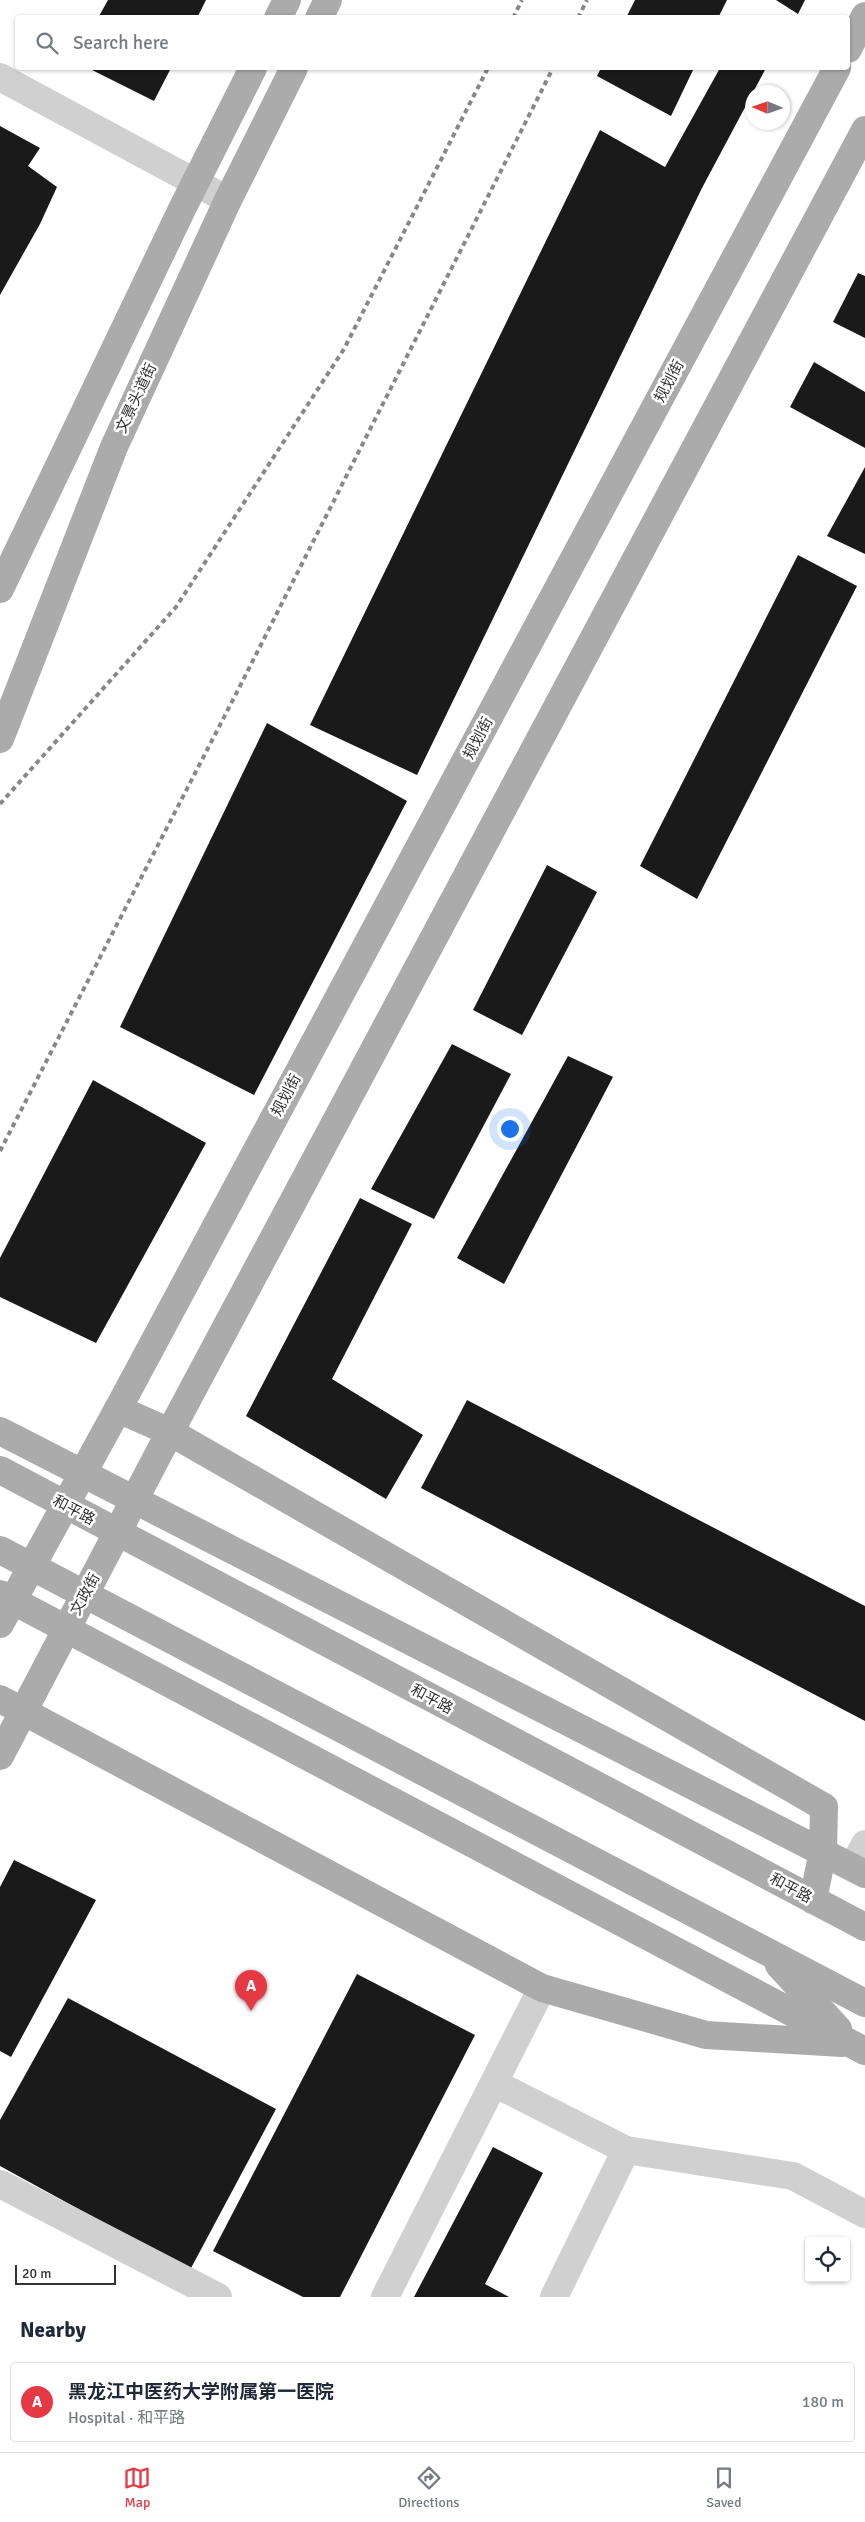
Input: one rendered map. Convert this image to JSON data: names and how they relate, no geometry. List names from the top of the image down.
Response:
{
  "streets": {
    "main road": [
      "规划街",
      "文景头道街",
      "和平路",
      "文政街"
    ]
  },
  "scale_bar": "20 m",
  "north": "left",
  "page": {
    "search": "Search here",
    "pins": "A",
    "scale": "20 m",
    "heading": "Nearby",
    "list": [
      {
        "mark": "A",
        "name": "黑龙江中医药大学附属第一医院",
        "note": "Hospital · 和平路",
        "value": "180 m"
      }
    ],
    "nav": ["Map", "Directions", "Saved"]
  }
}
